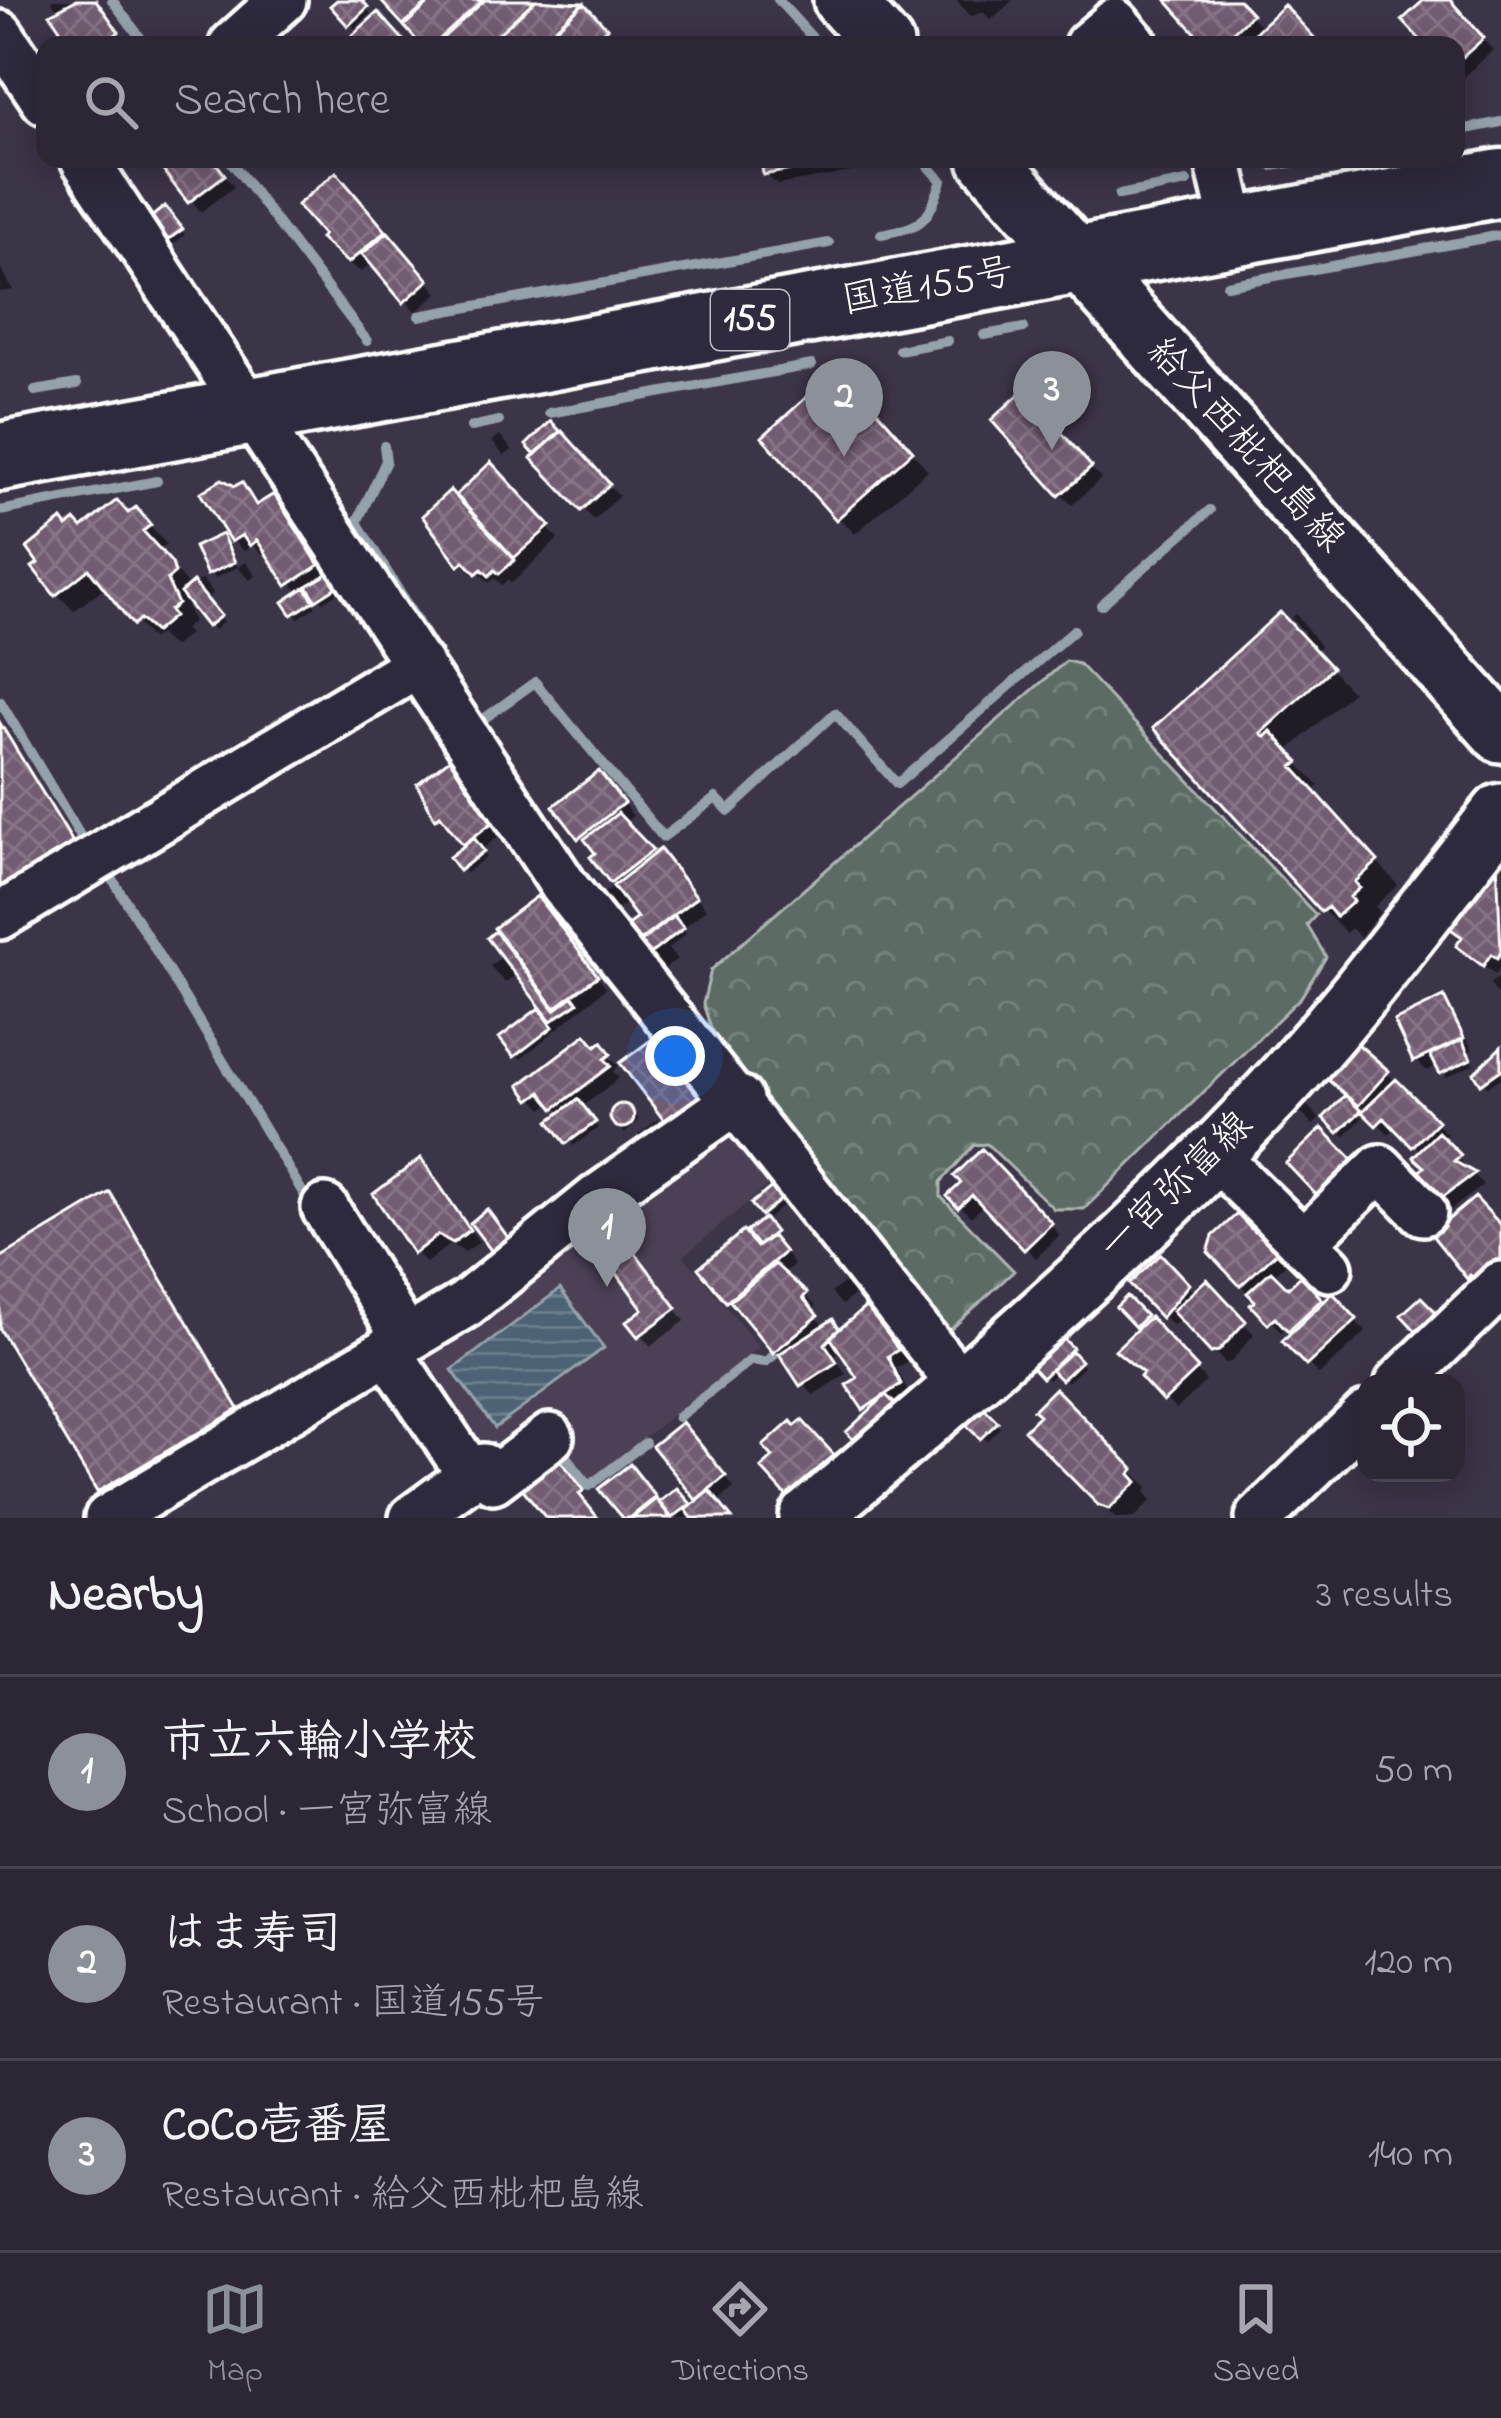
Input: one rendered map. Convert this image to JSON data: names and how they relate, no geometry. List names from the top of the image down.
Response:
{
  "streets": {
    "highway": ["国道155号", "155"],
    "main road": ["給父西枇杷島線", "一宮弥富線"]
  },
  "crossings": [
    ["国道155号", "給父西枇杷島線"]
  ],
  "page": {
    "search": "Search here",
    "pins": ["3", "2", "1"],
    "heading": ["Nearby", "3 results"],
    "list": [
      {
        "mark": "1",
        "name": "市立六輪小学校",
        "note": "School · 一宮弥富線",
        "value": "50 m"
      },
      {
        "mark": "2",
        "name": "はま寿司",
        "note": "Restaurant · 国道155号",
        "value": "120 m"
      },
      {
        "mark": "3",
        "name": "CoCo壱番屋",
        "note": "Restaurant · 給父西枇杷島線",
        "value": "140 m"
      }
    ],
    "nav": ["Map", "Directions", "Saved"]
  }
}
